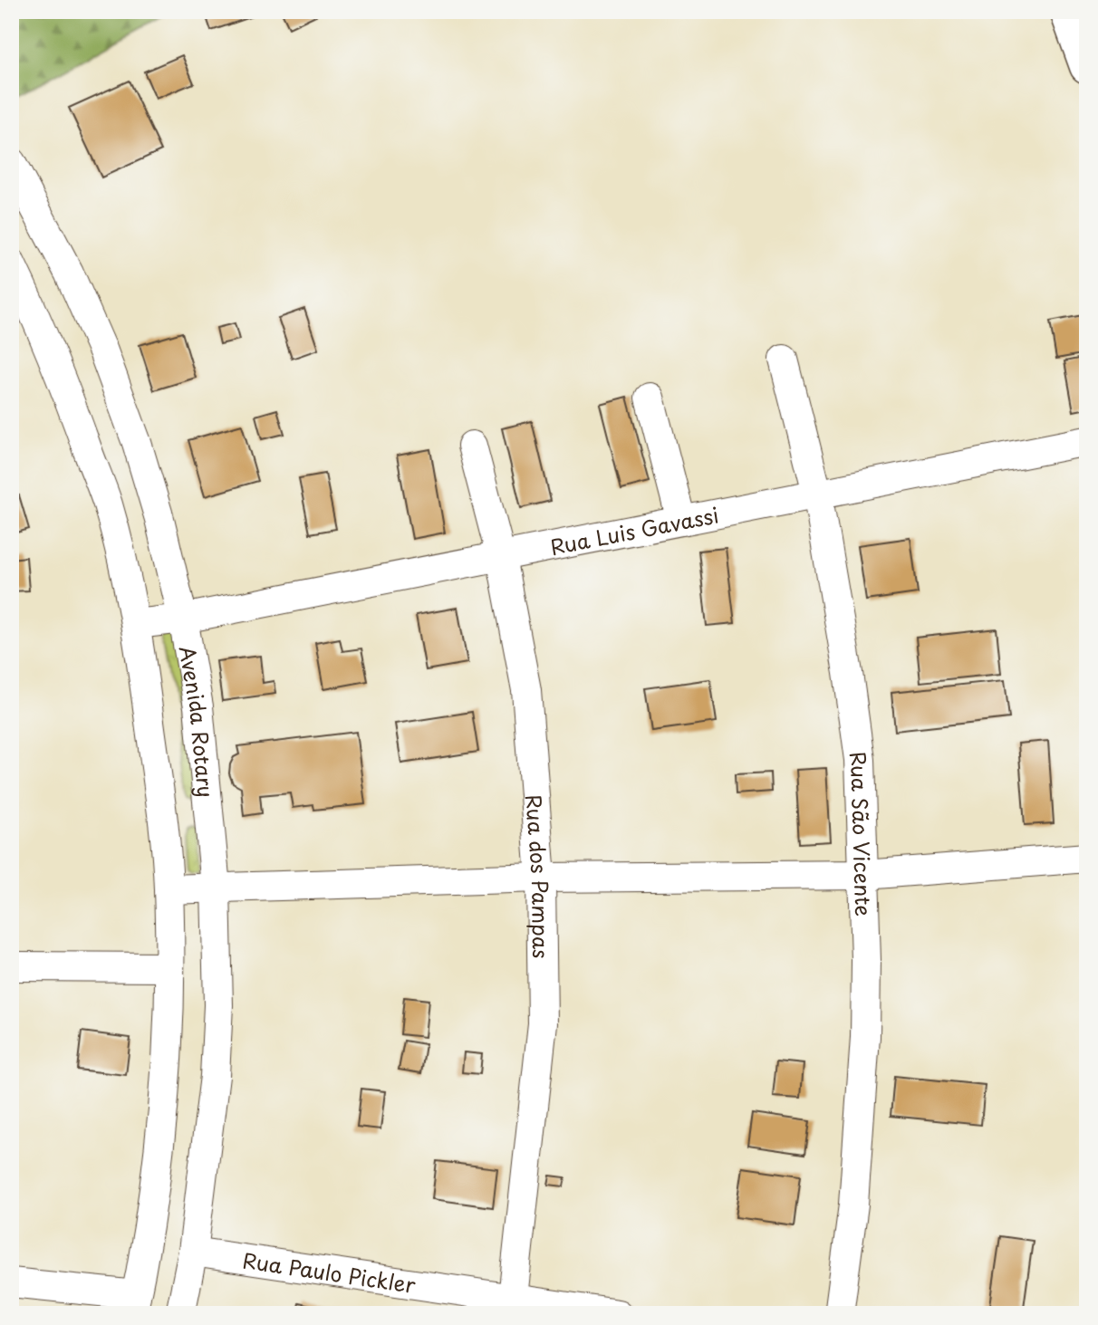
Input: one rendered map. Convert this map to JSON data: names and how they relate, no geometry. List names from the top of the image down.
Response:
{
  "streets": {
    "street": [
      "Rua Luis Gavassi",
      "Avenida Rotary",
      "Rua São Vicente",
      "Rua dos Pampas",
      "Rua Paulo Pickler"
    ]
  },
  "crossings": [
    ["Rua Luis Gavassi", "Avenida Rotary"],
    ["Rua Luis Gavassi", "Rua São Vicente"],
    ["Rua Luis Gavassi", "Rua dos Pampas"],
    ["Avenida Rotary", "Rua Paulo Pickler"],
    ["Rua dos Pampas", "Rua Paulo Pickler"]
  ]
}
